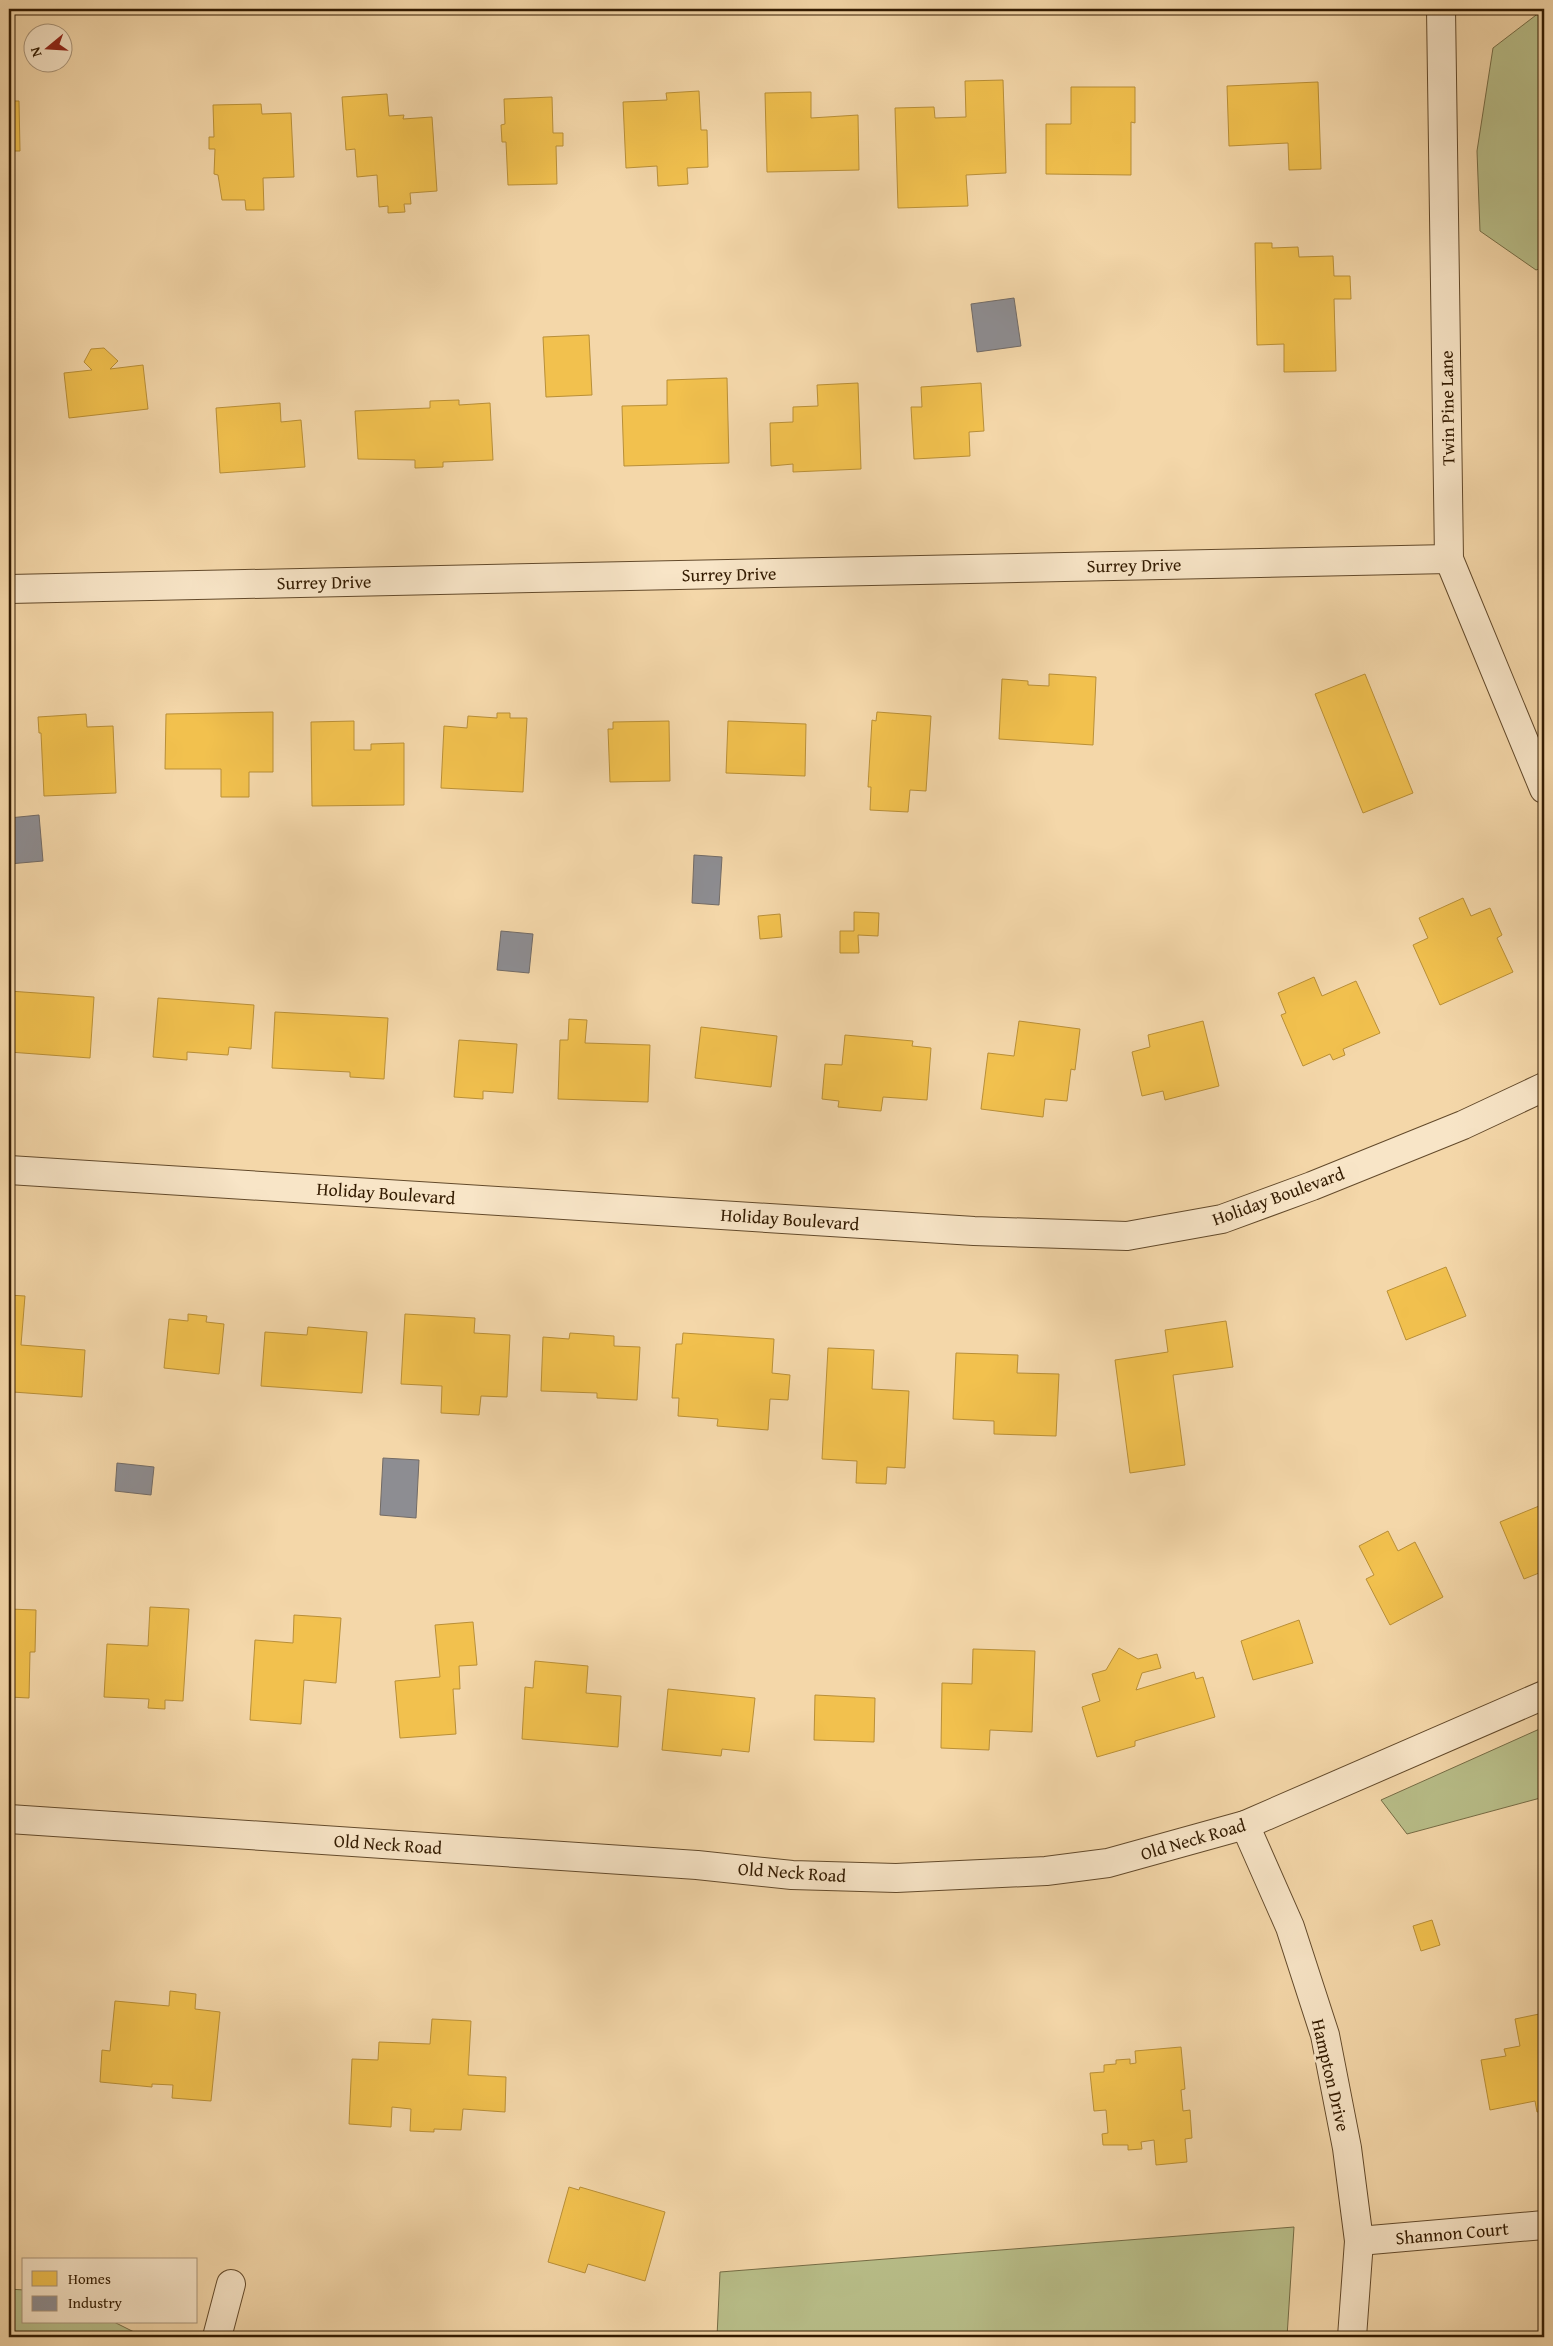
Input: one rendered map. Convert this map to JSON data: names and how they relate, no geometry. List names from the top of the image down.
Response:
{
  "streets": {
    "street": [
      "Twin Pine Lane",
      "Surrey Drive",
      "Holiday Boulevard",
      "Old Neck Road",
      "Hampton Drive",
      "Shannon Court"
    ]
  },
  "crossings": [
    ["Twin Pine Lane", "Surrey Drive"],
    ["Old Neck Road", "Hampton Drive"],
    ["Hampton Drive", "Shannon Court"]
  ],
  "legend": ["Homes", "Industry"],
  "north": "left"
}
